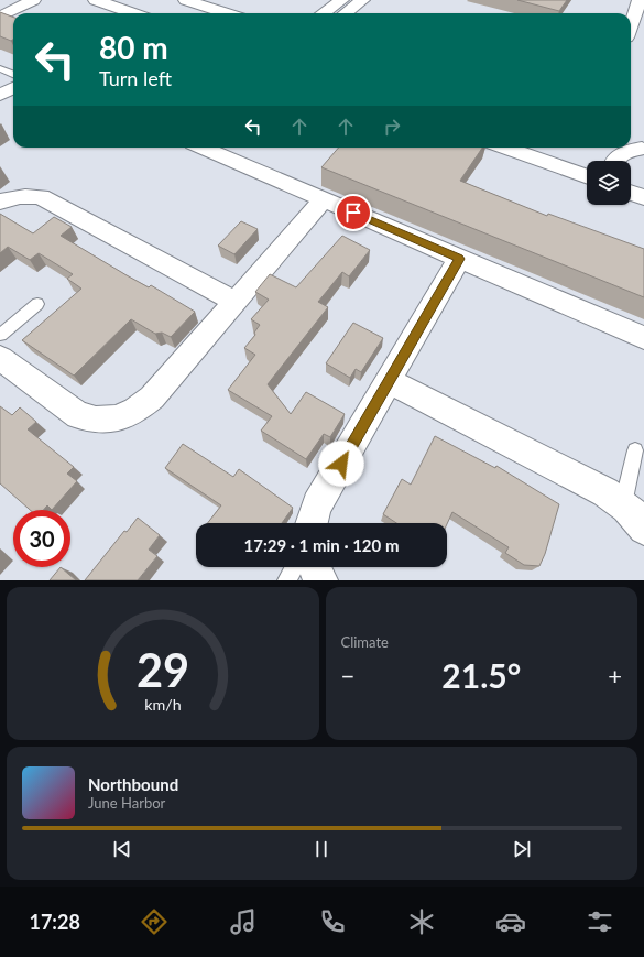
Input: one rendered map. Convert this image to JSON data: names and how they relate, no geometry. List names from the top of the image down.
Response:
{
  "page": {
    "turn": ["80 m", "Turn left"],
    "limit": "30",
    "trip": "17:29 · 1 min · 120 m",
    "tile": "Climate",
    "heat": ["−", "21.5°", "+"],
    "song": ["Northbound", "June Harbor"],
    "tabs": "17:28",
    "gauge": ["29", "km/h"]
  }
}
